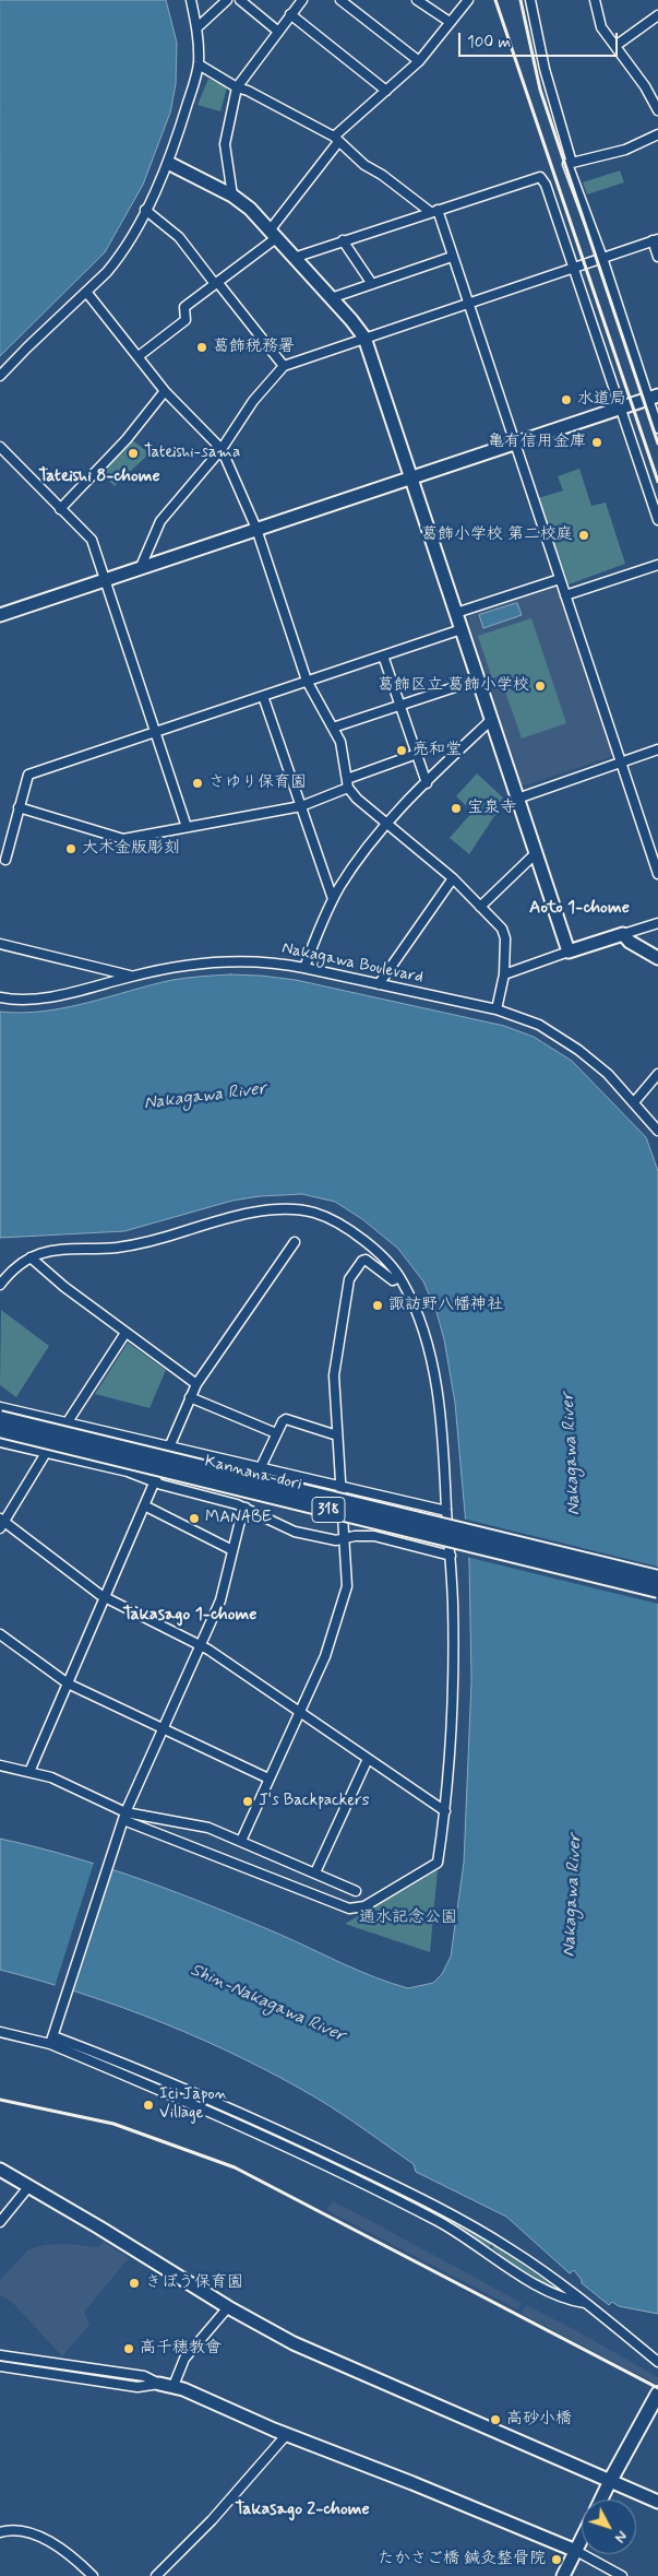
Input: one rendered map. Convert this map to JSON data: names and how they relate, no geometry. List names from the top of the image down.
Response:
{
  "streets": {
    "main road": ["Kannana-dori", "318"],
    "street": ["Nakagawa Boulevard"]
  },
  "districts": [
    "Tateishi 8-chome",
    "Aoto 1-chome",
    "Takasago 1-chome",
    "Takasago 2-chome"
  ],
  "water": ["Nakagawa River", "Shin-Nakagawa River"],
  "parks": ["通水記念公園"],
  "places": [
    "葛飾税務署",
    "水道局",
    "亀有信用金庫",
    "Tateishi-sama",
    "葛飾小学校 第二校庭",
    "葛飾区立 葛飾小学校",
    "亮和堂",
    "さゆり保育園",
    "宝泉寺",
    "大木金版彫刻",
    "諏訪野八幡神社",
    "MANABE",
    "J's Backpackers",
    "Ici Japon Village",
    "きぼう保育園",
    "高千穂教會",
    "高砂小橋",
    "たかさご橋 鍼灸整骨院"
  ],
  "scale_bar": "100 m",
  "north": "bottom right"
}
